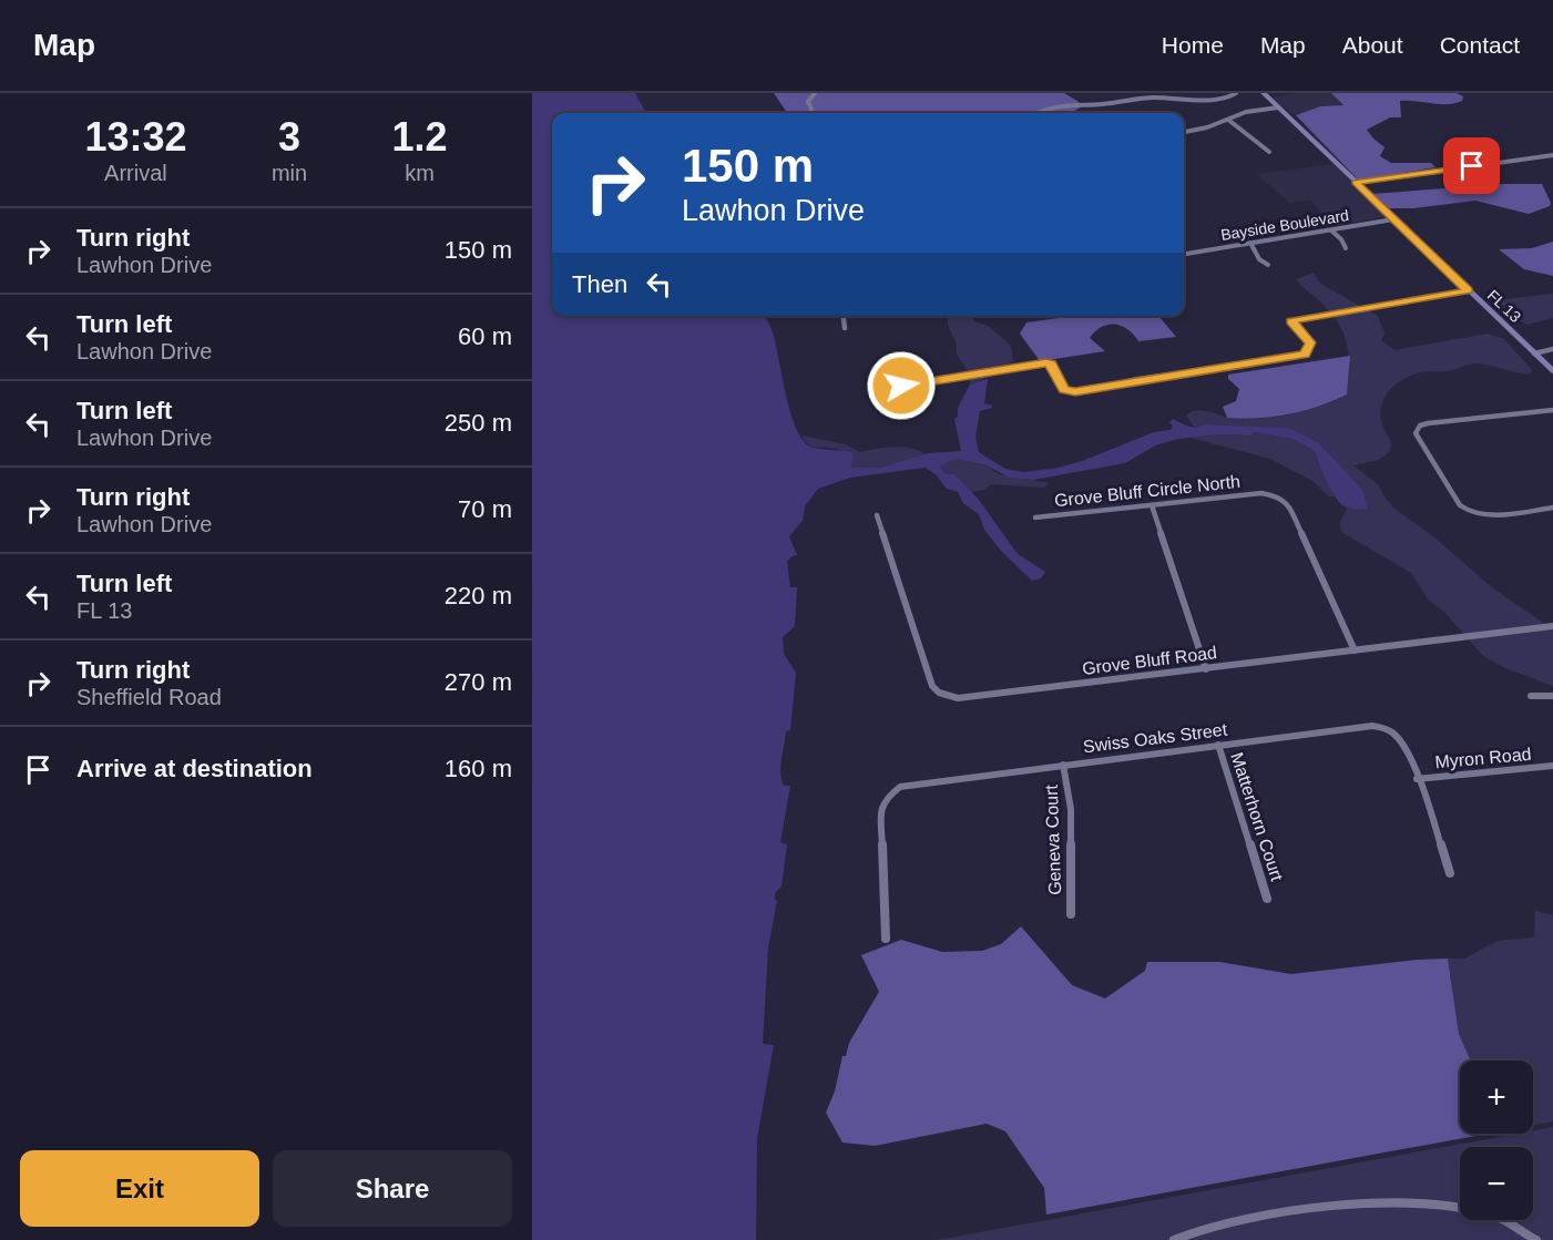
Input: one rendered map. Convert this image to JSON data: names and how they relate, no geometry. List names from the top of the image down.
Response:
{
  "streets": {
    "main road": ["FL 13"],
    "street": [
      "Bayside Boulevard",
      "Grove Bluff Circle North",
      "Grove Bluff Road",
      "Swiss Oaks Street",
      "Myron Road",
      "Matterhorn Court",
      "Geneva Court"
    ]
  },
  "crossings": [
    ["Bayside Boulevard", "FL 13"],
    ["Grove Bluff Circle North", "Grove Bluff Road"],
    ["Swiss Oaks Street", "Myron Road"],
    ["Swiss Oaks Street", "Matterhorn Court"],
    ["Swiss Oaks Street", "Geneva Court"]
  ],
  "page": {
    "header": "Map",
    "nav": [
      "Home",
      "Map",
      "About",
      "Contact"
    ],
    "eta": [
      "13:32",
      "Arrival",
      "3",
      "min",
      "1.2",
      "km"
    ],
    "turn": ["150 m", "Lawhon Drive"],
    "list": [
      {
        "name": "Turn right",
        "note": "Lawhon Drive",
        "value": "150 m"
      },
      {
        "name": "Turn left",
        "note": "Lawhon Drive",
        "value": "60 m"
      },
      {
        "name": "Turn left",
        "note": "Lawhon Drive",
        "value": "250 m"
      },
      {
        "name": "Turn right",
        "note": "Lawhon Drive",
        "value": "70 m"
      },
      {
        "name": "Turn left",
        "note": "FL 13",
        "value": "220 m"
      },
      {
        "name": "Turn right",
        "note": "Sheffield Road",
        "value": "270 m"
      },
      {
        "name": "Arrive at destination",
        "value": "160 m"
      }
    ],
    "then": "Then",
    "map_buttons": ["+", "−"],
    "buttons": ["Exit", "Share"]
  }
}
